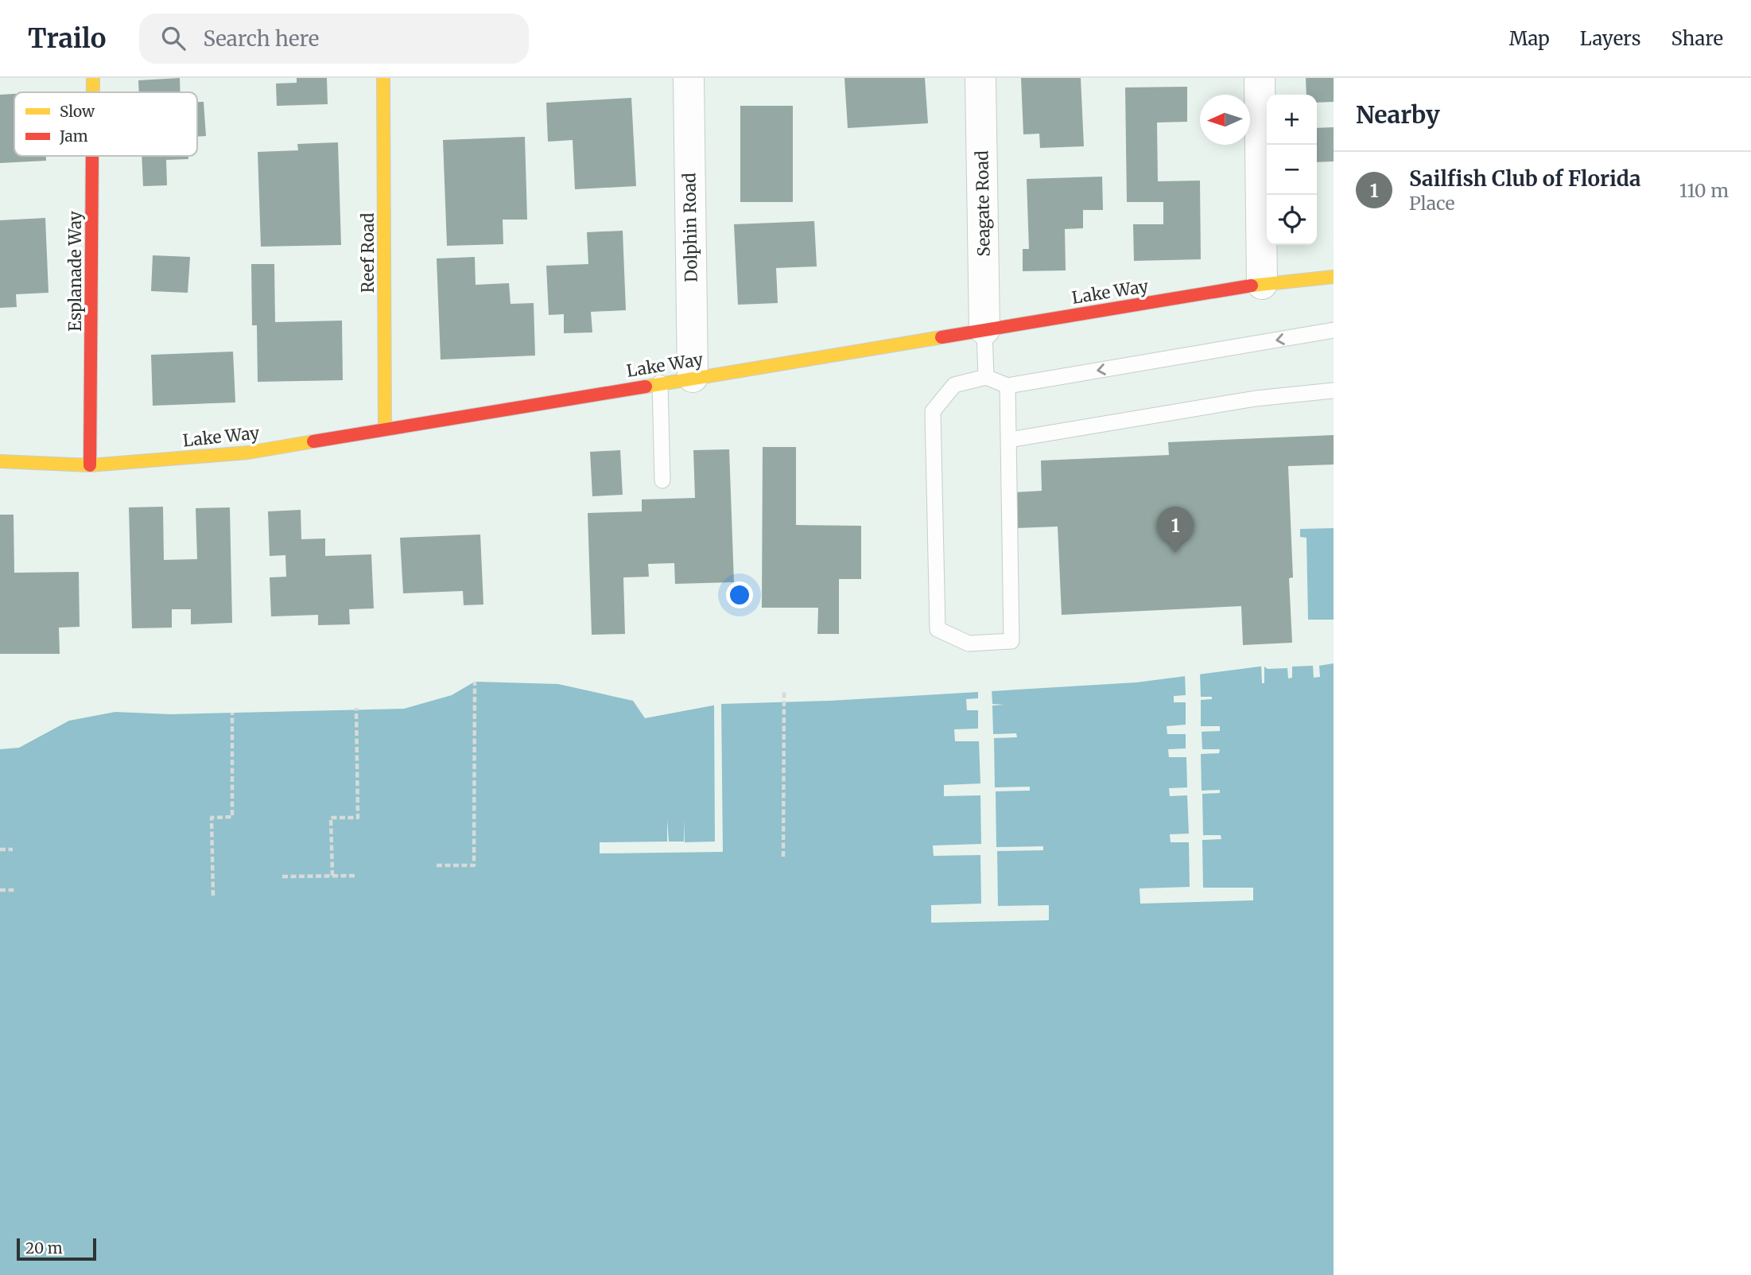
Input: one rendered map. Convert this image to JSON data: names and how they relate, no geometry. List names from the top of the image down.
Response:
{
  "streets": {
    "street": [
      "Seagate Road",
      "Dolphin Road",
      "Reef Road",
      "Esplanade Way",
      "Lake Way"
    ]
  },
  "crossings": [
    ["Seagate Road", "Lake Way"],
    ["Dolphin Road", "Lake Way"],
    ["Reef Road", "Lake Way"],
    ["Esplanade Way", "Lake Way"]
  ],
  "legend": ["Slow", "Jam"],
  "scale_bar": "20 m",
  "north": "left",
  "page": {
    "header": "Trailo",
    "search": "Search here",
    "nav": ["Map", "Layers", "Share"],
    "heading": "Nearby",
    "map_buttons": ["+", "−"],
    "list": [
      {
        "mark": "1",
        "name": "Sailfish Club of Florida",
        "note": "Place",
        "value": "110 m"
      }
    ],
    "pins": "1",
    "scale": "20 m"
  }
}
